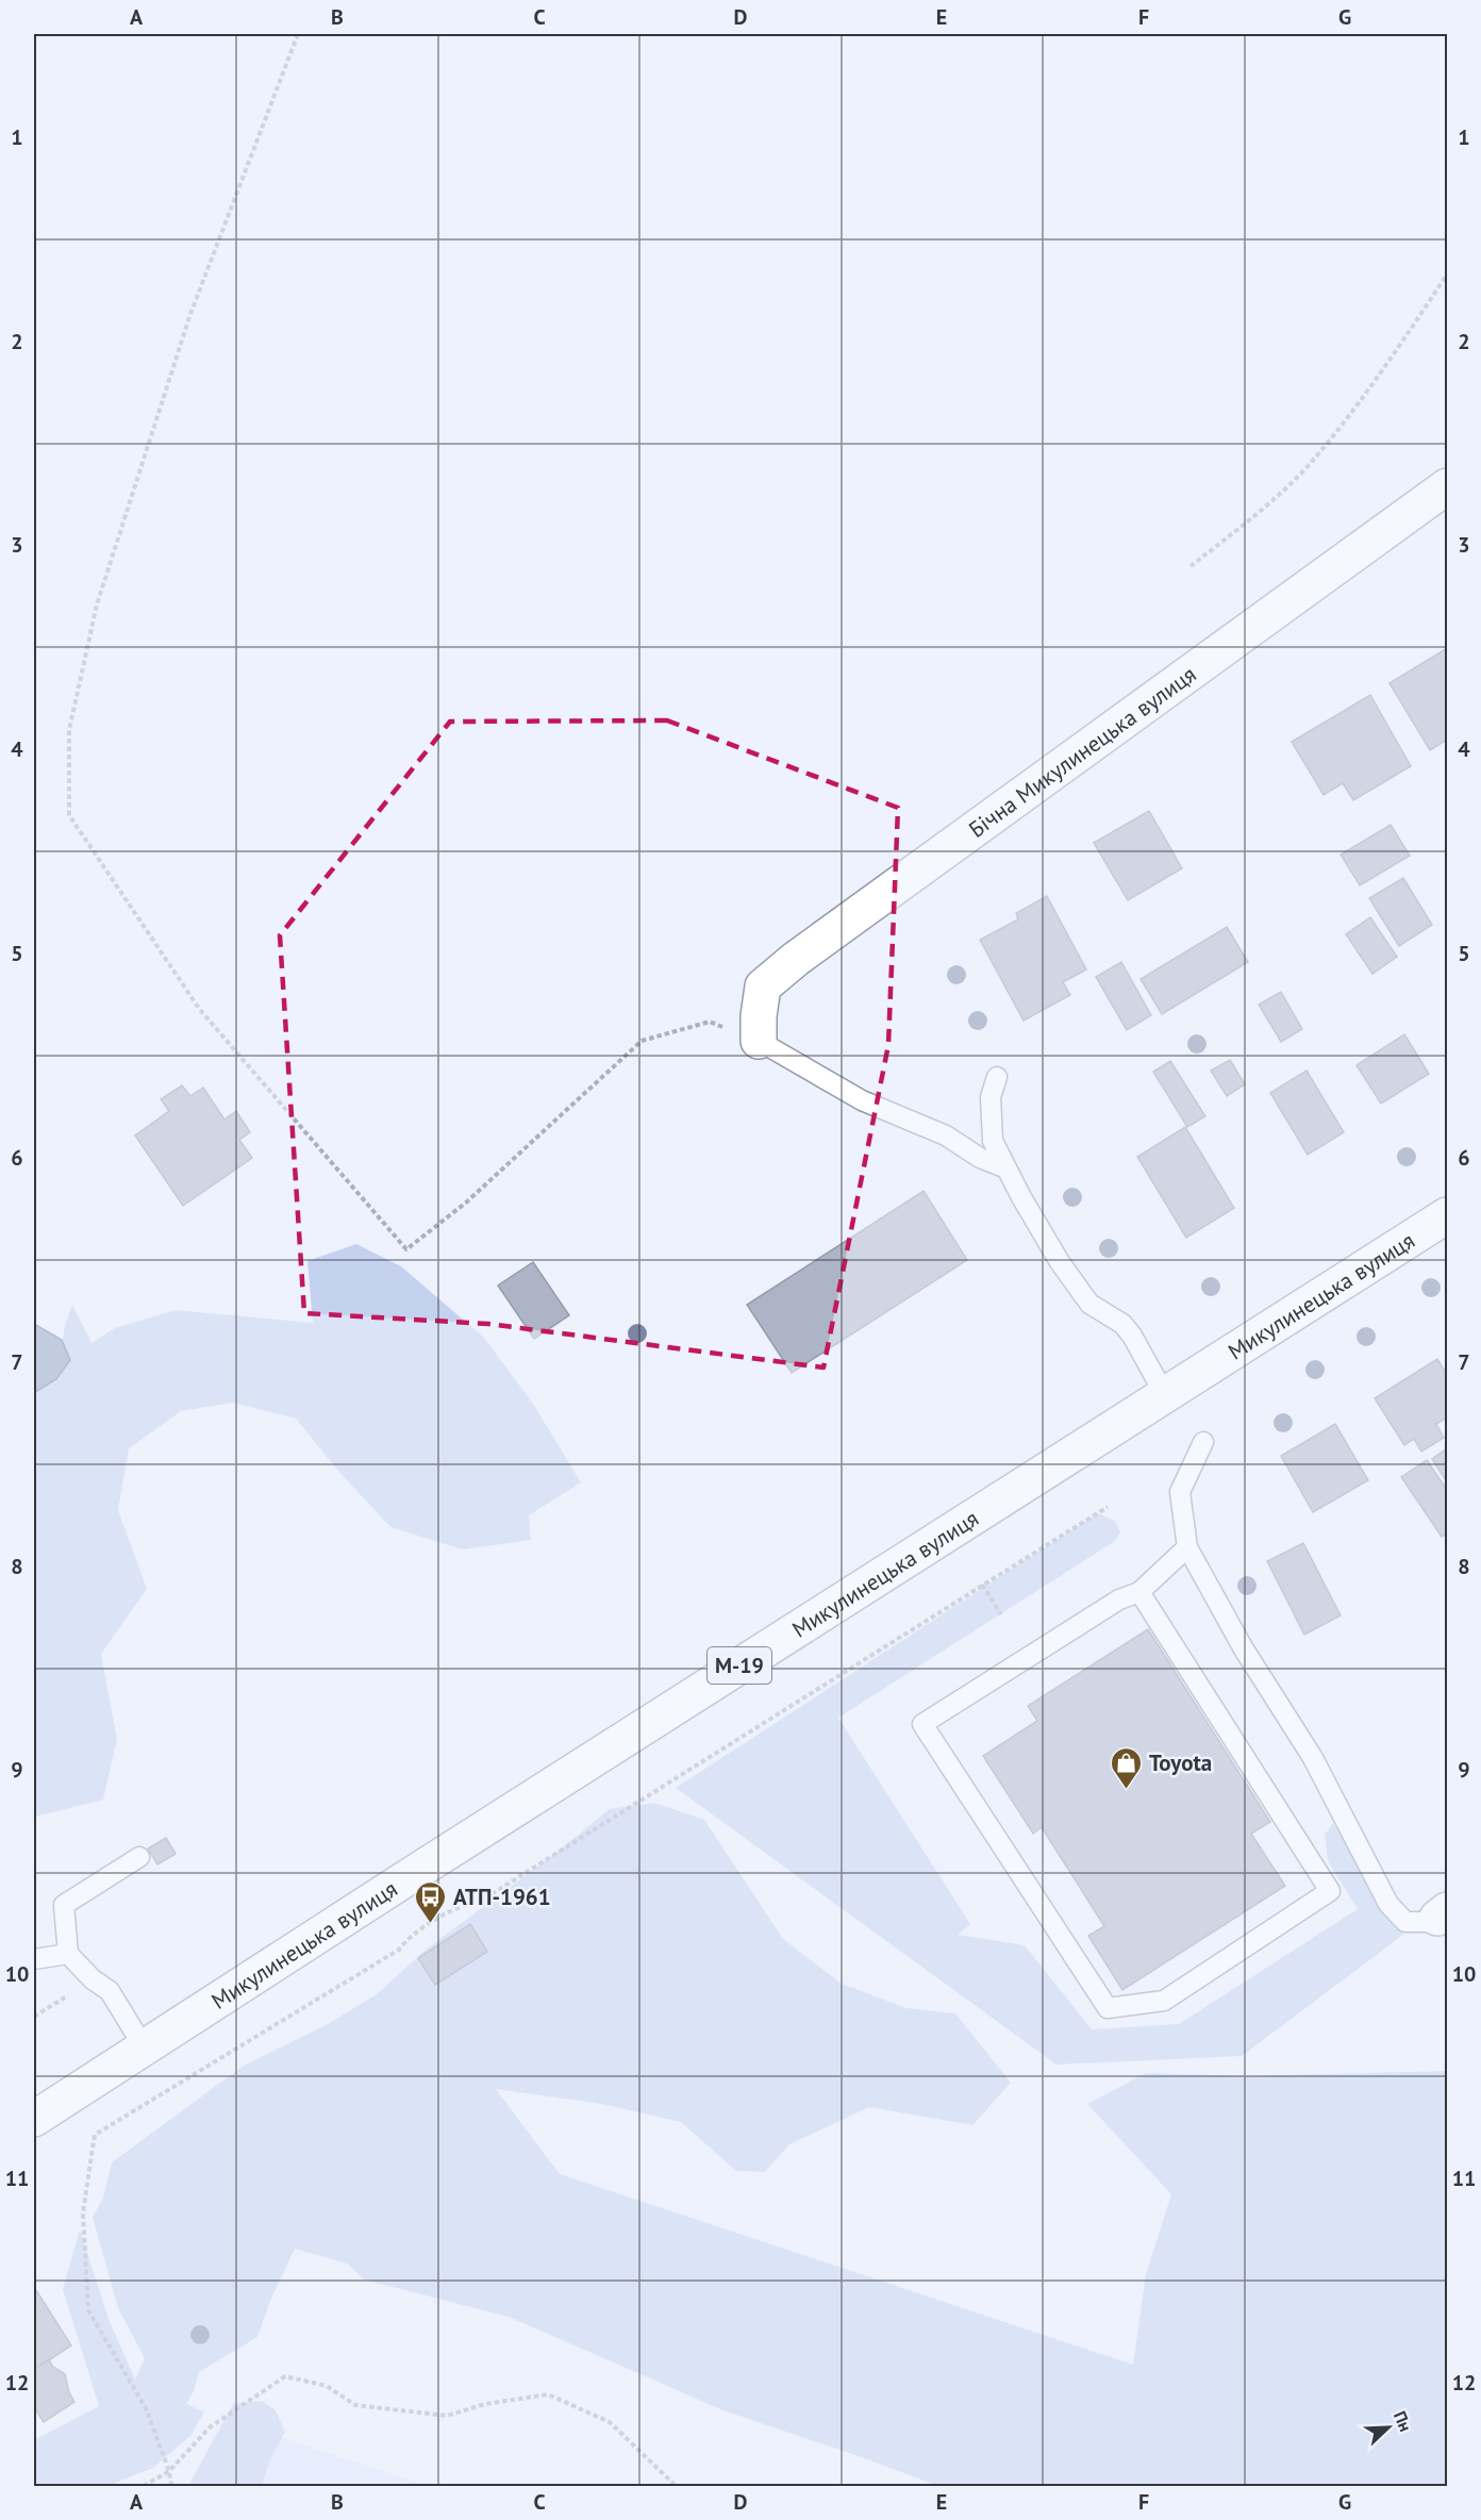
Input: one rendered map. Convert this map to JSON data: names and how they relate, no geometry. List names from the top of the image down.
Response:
{
  "streets": {
    "main road": ["Бічна Микулинецька вулиця", "Микулинецька вулиця", "М-19"]
  },
  "places": {
    "shop": ["Toyota"],
    "bus stop": ["АТП-1961"]
  },
  "north": "top right",
  "grid": {
    "columns": [
      "A",
      "B",
      "C",
      "D",
      "E",
      "F",
      "G"
    ],
    "rows": [
      "1",
      "2",
      "3",
      "4",
      "5",
      "6",
      "7",
      "8",
      "9",
      "10",
      "11",
      "12"
    ]
  }
}
